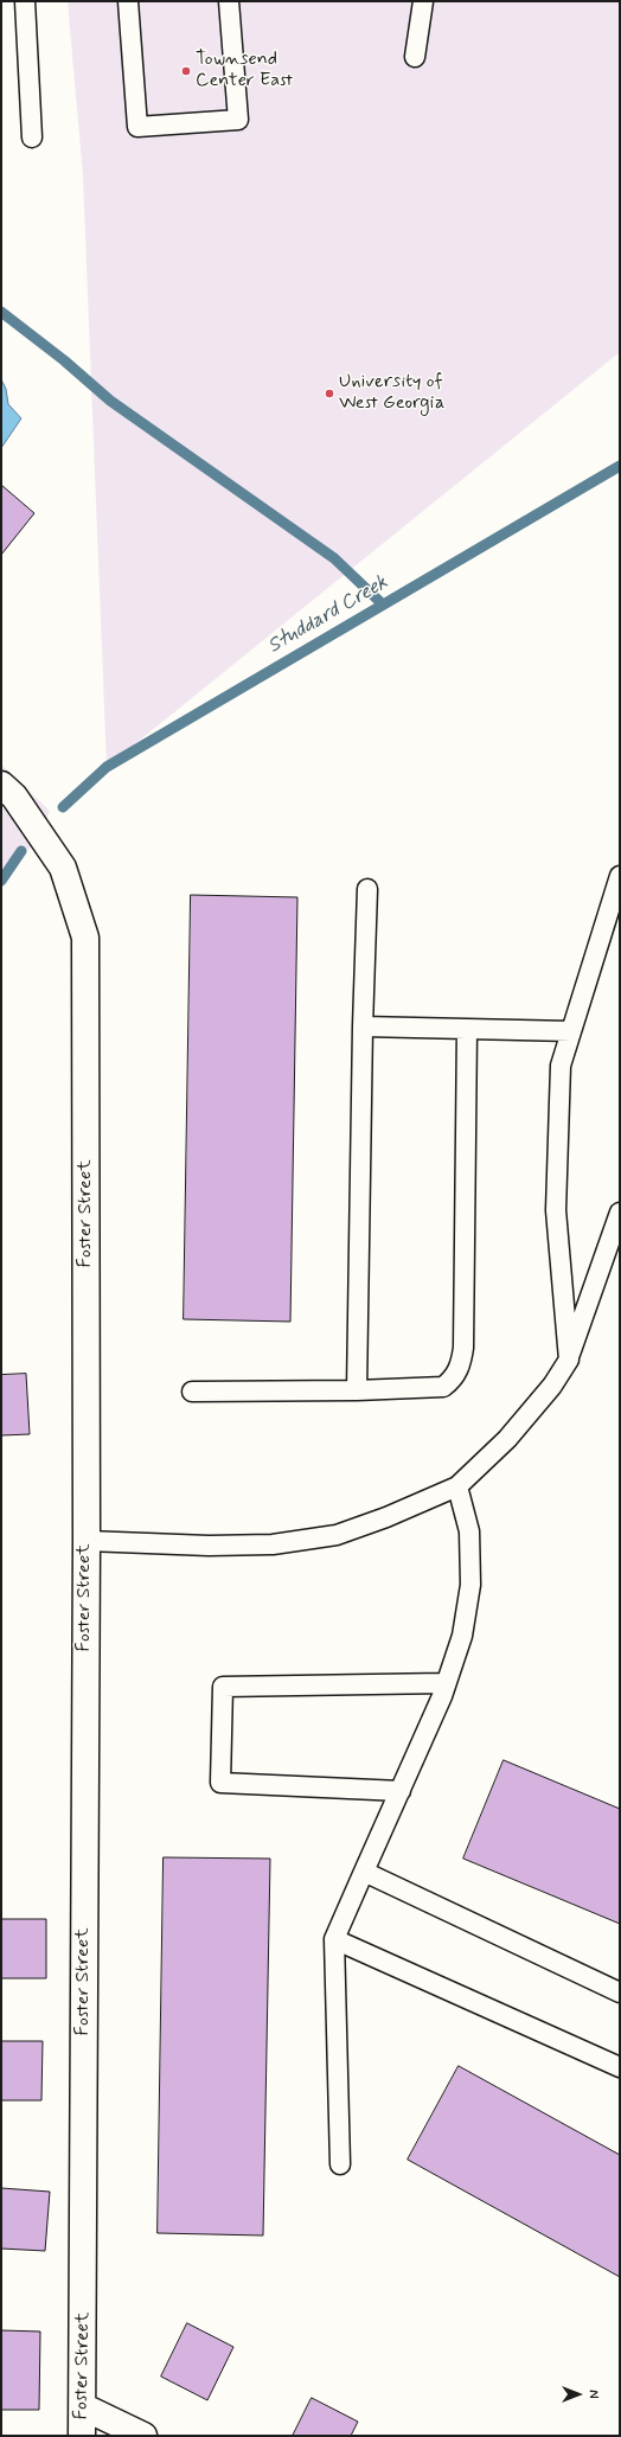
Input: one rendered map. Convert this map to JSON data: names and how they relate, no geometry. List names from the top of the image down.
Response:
{
  "streets": {
    "street": ["Foster Street"]
  },
  "water": ["Studdard Creek"],
  "places": ["Townsend Center East", "University of West Georgia"],
  "north": "right"
}
